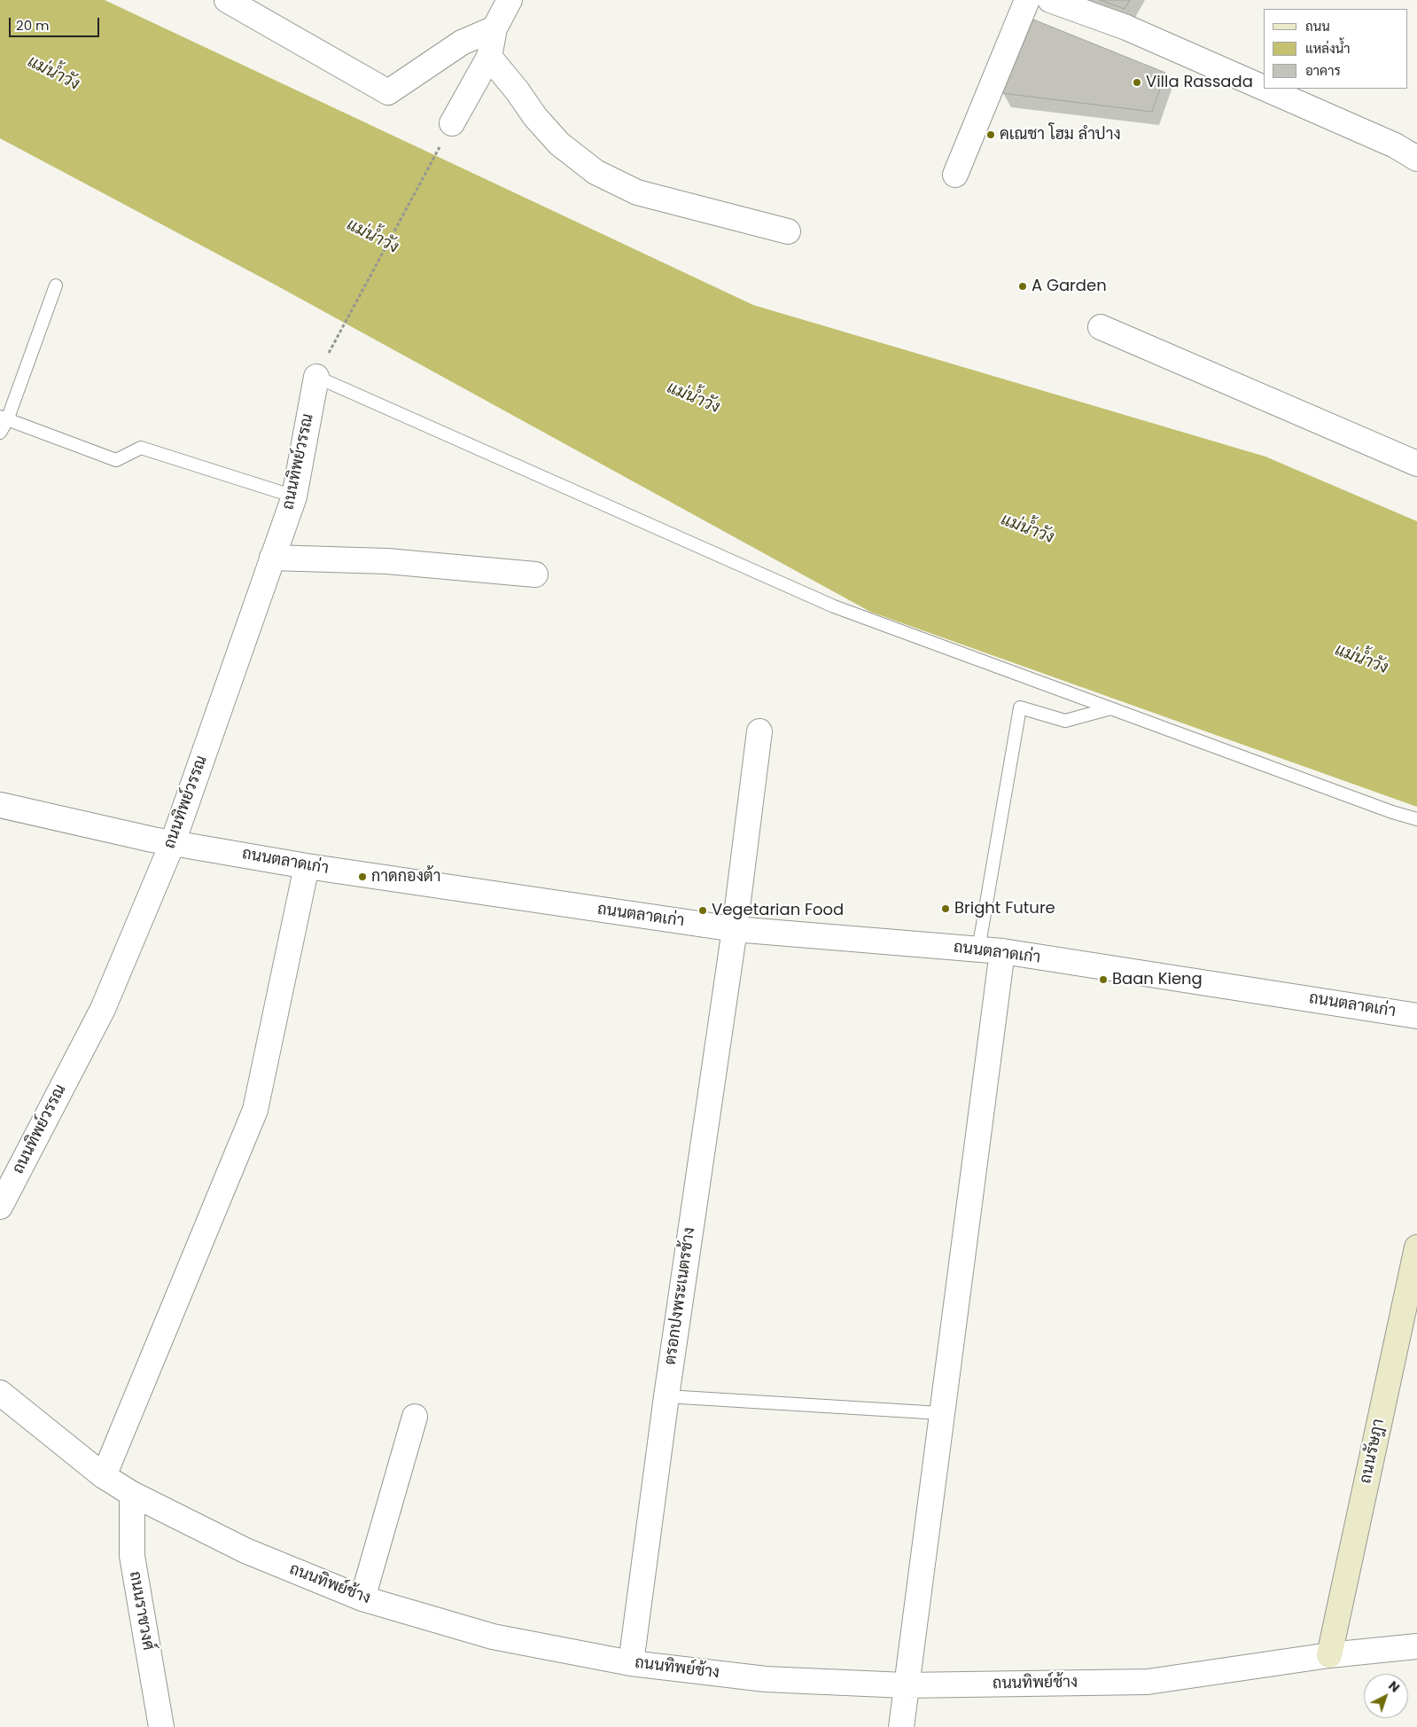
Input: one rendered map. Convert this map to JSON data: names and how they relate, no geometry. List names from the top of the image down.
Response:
{
  "streets": {
    "street": [
      "ถนนทิพย์วรรณ",
      "ถนนตลาดเก่า",
      "ตรอกปงพระเนตรช้าง",
      "ถนนรัษฎา",
      "ถนนทิพย์ช้าง",
      "ถนนราชวงศ์"
    ]
  },
  "crossings": [
    ["ถนนทิพย์วรรณ", "ถนนตลาดเก่า"],
    ["ถนนตลาดเก่า", "ตรอกปงพระเนตรช้าง"],
    ["ตรอกปงพระเนตรช้าง", "ถนนทิพย์ช้าง"],
    ["ถนนรัษฎา", "ถนนทิพย์ช้าง"],
    ["ถนนทิพย์ช้าง", "ถนนราชวงศ์"]
  ],
  "water": ["แม่น้ำวัง"],
  "places": [
    "Villa Rassada",
    "คเณชา โฮม ลำปาง",
    "A Garden",
    "กาดกองต้า",
    "Bright Future",
    "Vegetarian Food",
    "Baan Kieng"
  ],
  "legend": ["ถนน", "แหล่งน้ำ", "อาคาร"],
  "scale_bar": "20 m",
  "north": "top right"
}
